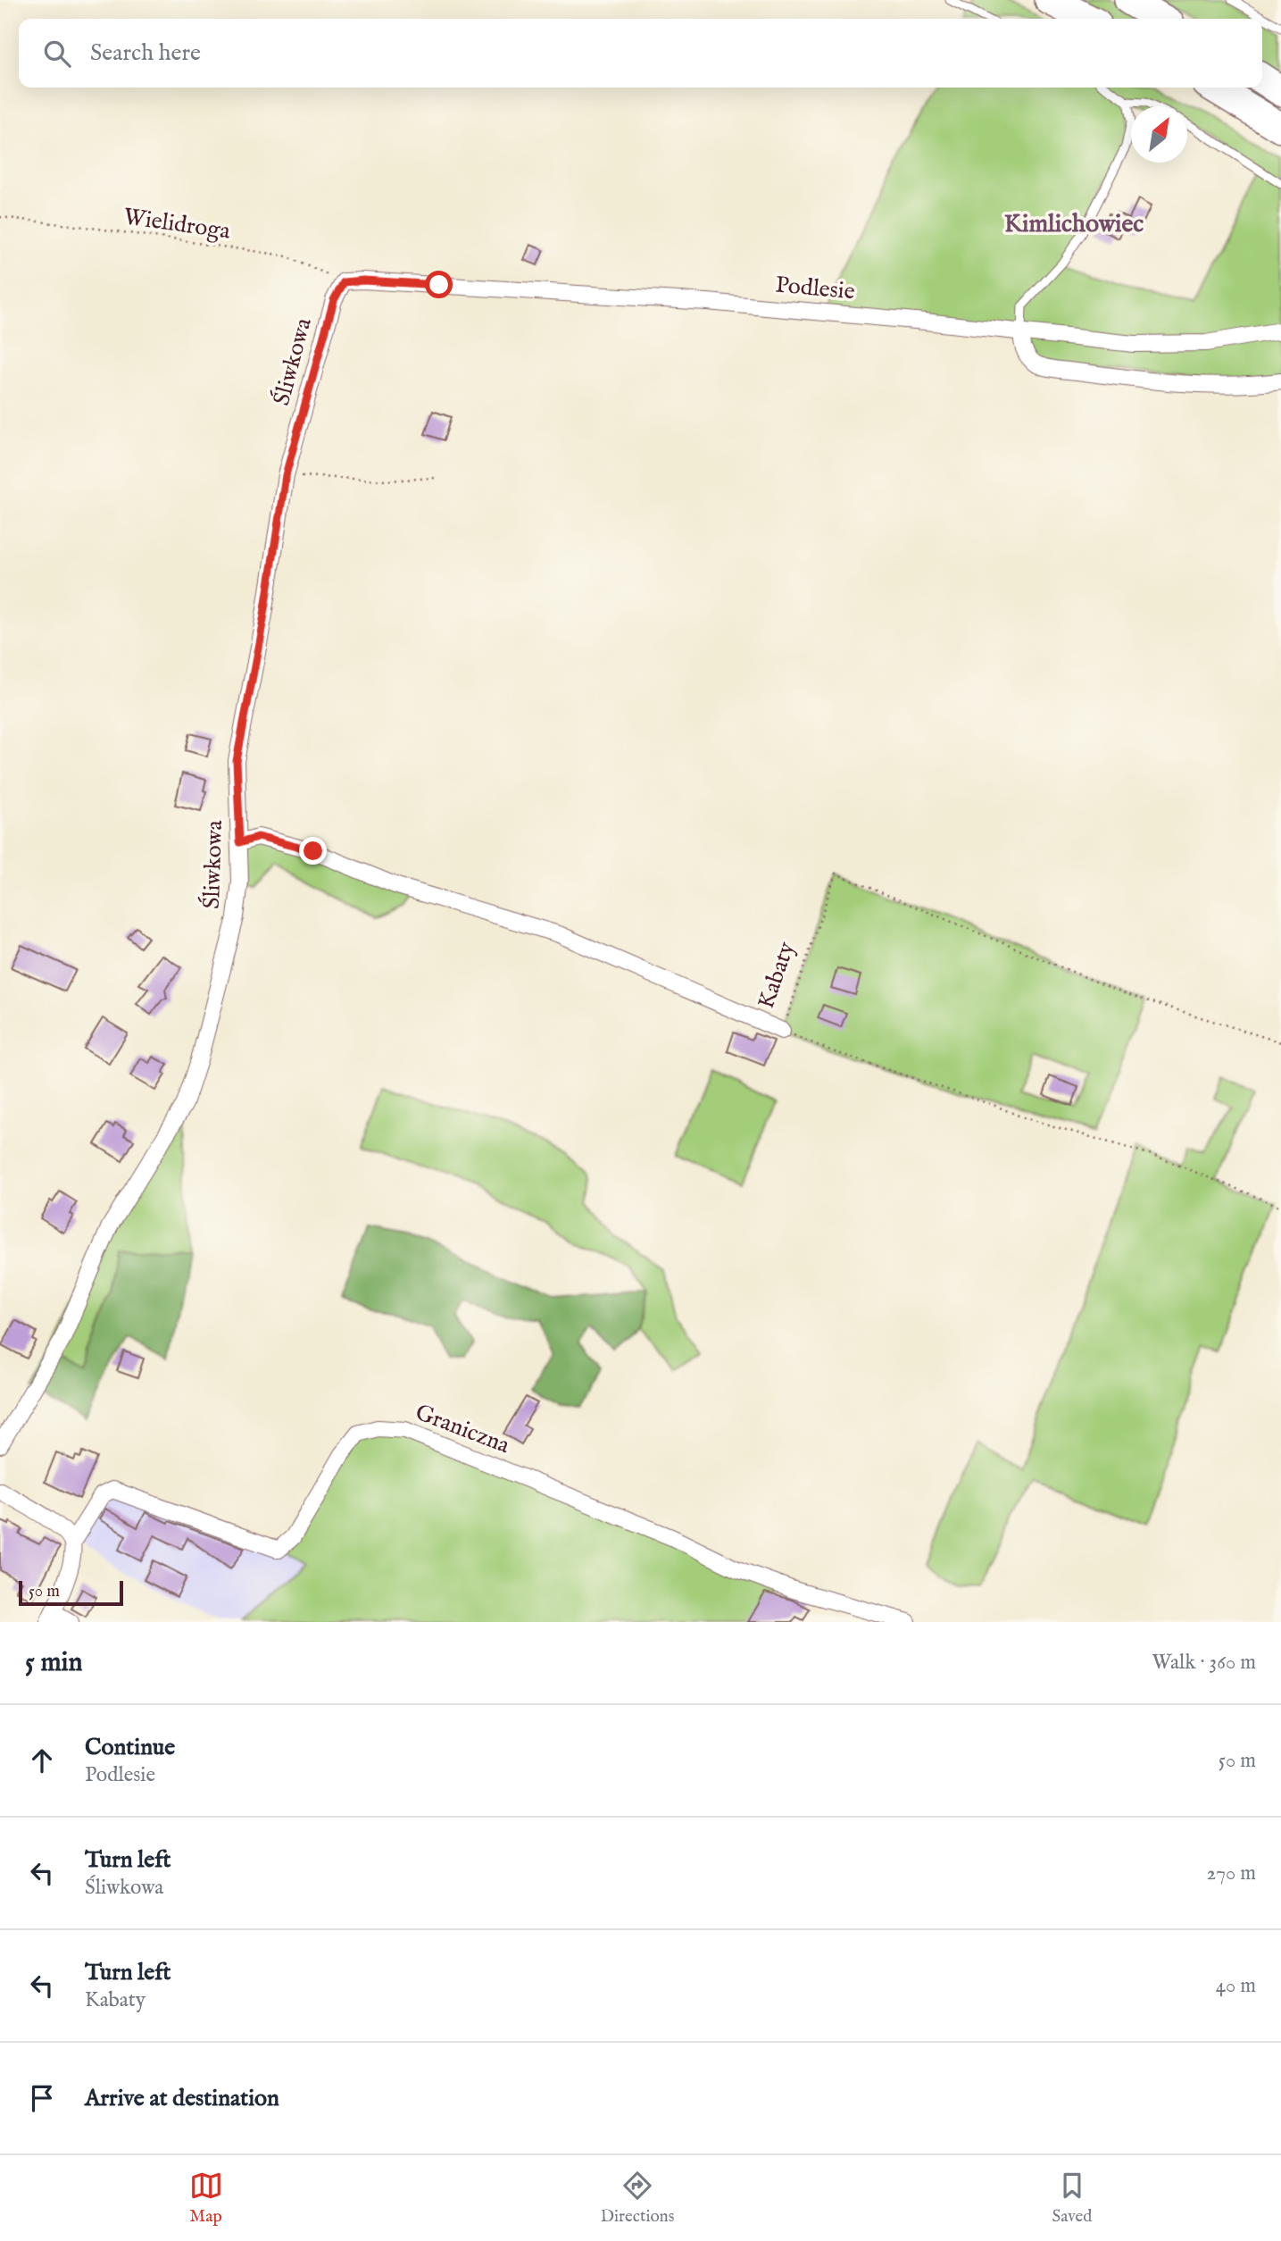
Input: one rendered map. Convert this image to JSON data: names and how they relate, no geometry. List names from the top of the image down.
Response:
{
  "streets": {
    "street": [
      "Podlesie",
      "Śliwkowa",
      "Kabaty",
      "Graniczna"
    ],
    "path": ["Wielidroga"]
  },
  "crossings": [
    ["Wielidroga", "Podlesie"],
    ["Wielidroga", "Śliwkowa"],
    ["Podlesie", "Śliwkowa"],
    ["Śliwkowa", "Kabaty"]
  ],
  "districts": ["Kimlichowiec"],
  "scale_bar": "50 m",
  "north": "top right",
  "page": {
    "search": "Search here",
    "scale": "50 m",
    "heading": ["5 min", "Walk · 360 m"],
    "list": [
      ["Continue", "Podlesie", "50 m"],
      ["Turn left", "Śliwkowa", "270 m"],
      ["Turn left", "Kabaty", "40 m"],
      "Arrive at destination"
    ],
    "nav": ["Map", "Directions", "Saved"]
  }
}
